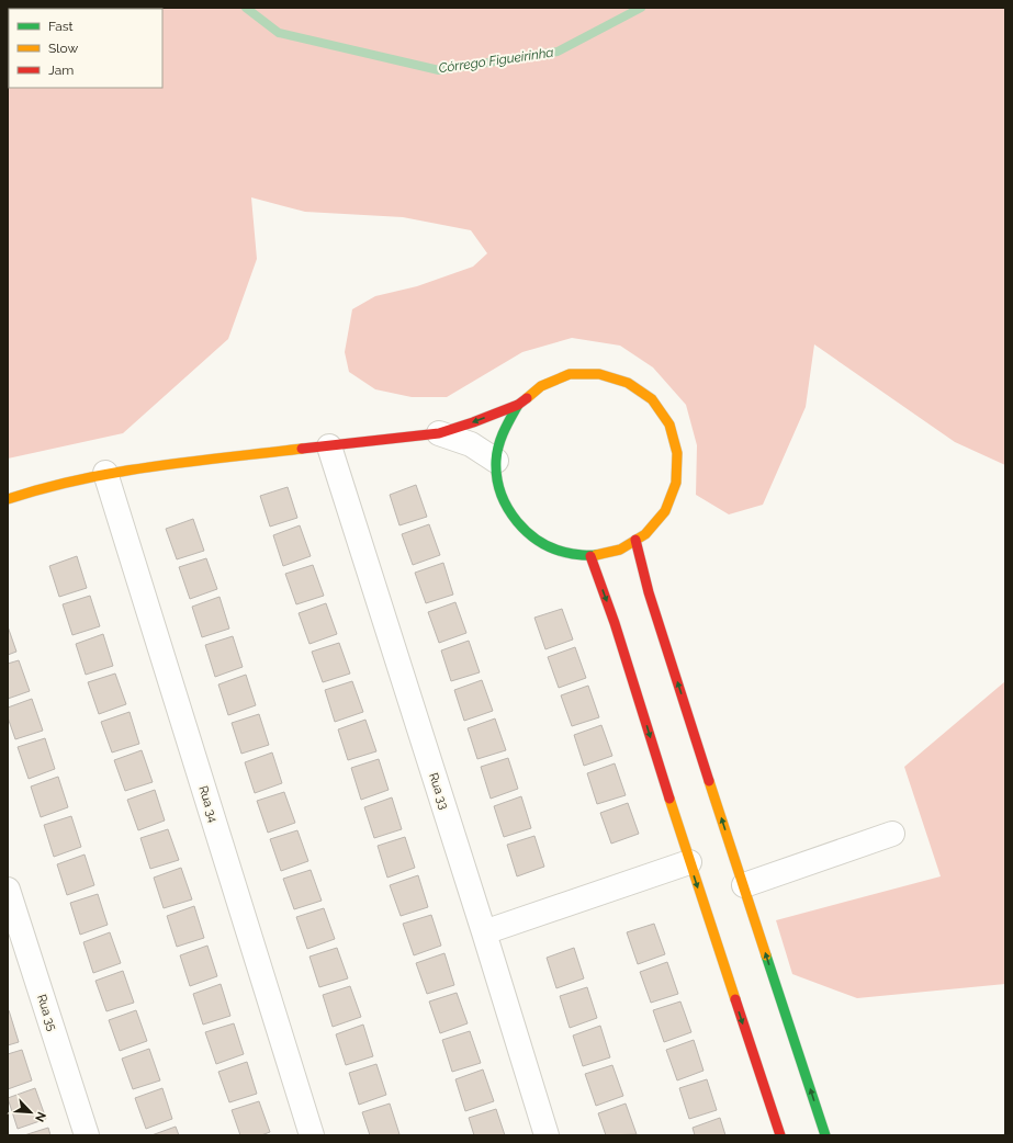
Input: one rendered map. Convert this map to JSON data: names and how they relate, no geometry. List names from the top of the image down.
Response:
{
  "streets": {
    "street": ["Rua 33", "Rua 34", "Rua 35"]
  },
  "water": ["Córrego Figueirinha"],
  "legend": ["Fast", "Slow", "Jam"],
  "north": "bottom right"
}
